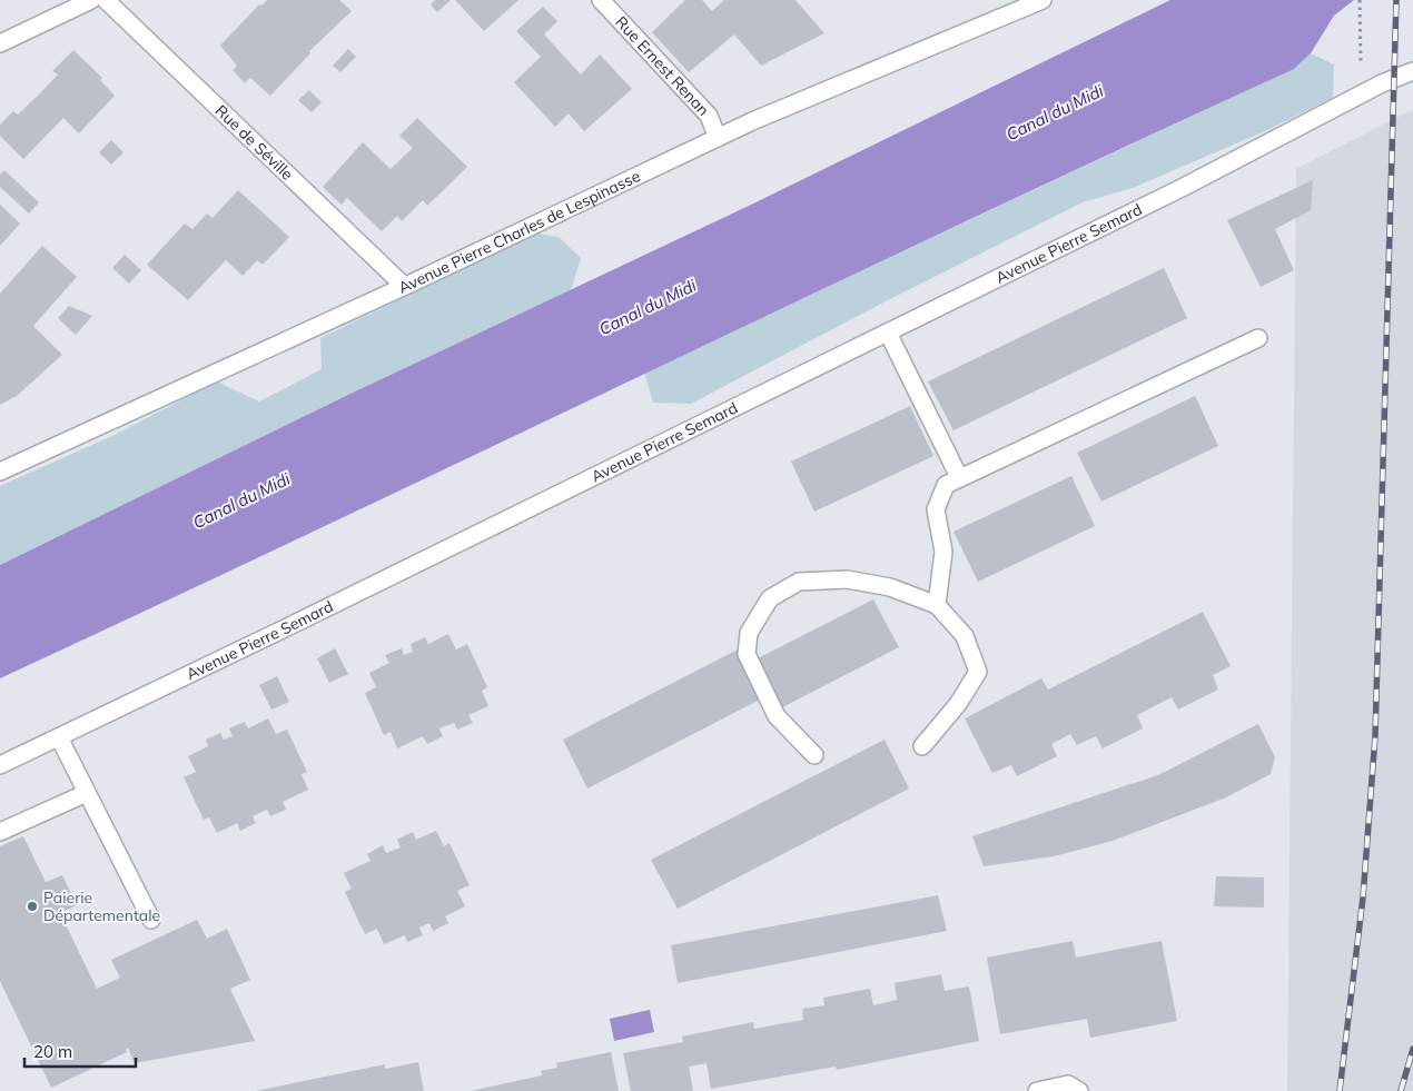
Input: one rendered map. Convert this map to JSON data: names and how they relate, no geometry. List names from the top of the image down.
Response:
{
  "streets": {
    "street": [
      "Rue Ernest Renan",
      "Rue de Séville",
      "Avenue Pierre Charles de Lespinasse",
      "Avenue Pierre Semard"
    ]
  },
  "crossings": [
    ["Rue Ernest Renan", "Avenue Pierre Charles de Lespinasse"],
    ["Rue de Séville", "Avenue Pierre Charles de Lespinasse"]
  ],
  "water": ["Canal du Midi"],
  "places": ["Paierie Départementale"],
  "scale_bar": "20 m"
}
